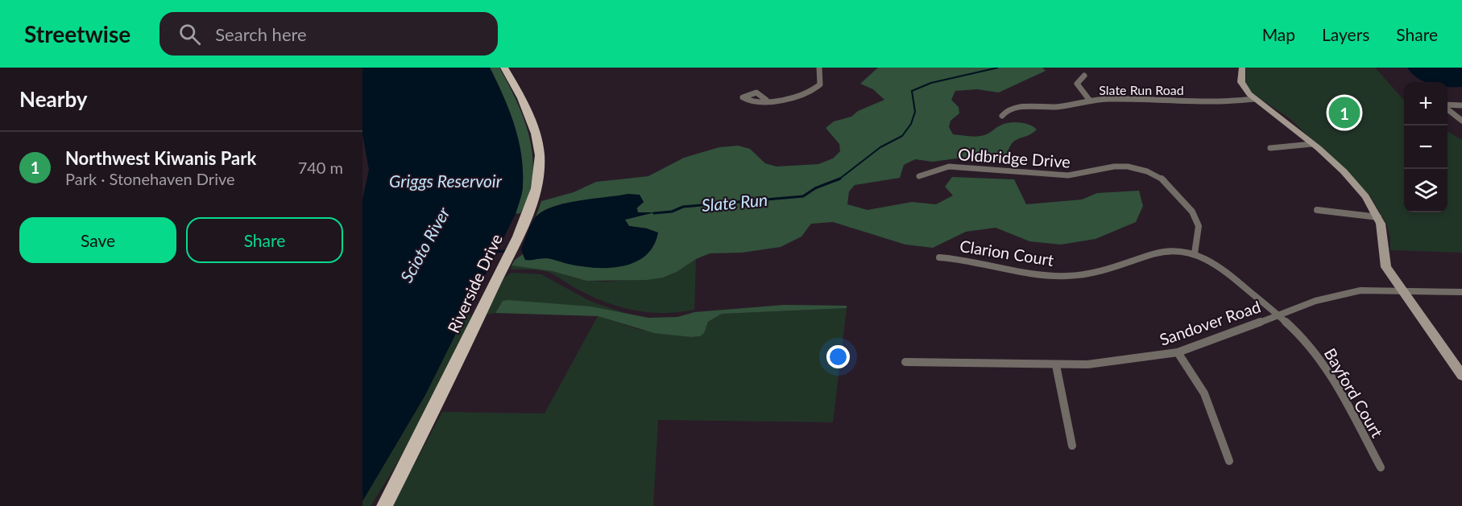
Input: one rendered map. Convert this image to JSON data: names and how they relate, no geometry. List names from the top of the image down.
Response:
{
  "streets": {
    "main road": ["Riverside Drive"],
    "street": [
      "Slate Run Road",
      "Oldbridge Drive",
      "Clarion Court",
      "Sandover Road",
      "Bayford Court"
    ]
  },
  "crossings": [
    ["Oldbridge Drive", "Clarion Court"],
    ["Clarion Court", "Sandover Road"],
    ["Clarion Court", "Bayford Court"],
    ["Sandover Road", "Bayford Court"]
  ],
  "water": ["Griggs Reservoir", "Slate Run", "Scioto River"],
  "page": {
    "header": "Streetwise",
    "search": "Search here",
    "nav": ["Map", "Layers", "Share"],
    "heading": "Nearby",
    "map_buttons": ["+", "−"],
    "pins": "1",
    "list": [
      {
        "mark": "1",
        "name": "Northwest Kiwanis Park",
        "note": "Park · Stonehaven Drive",
        "value": "740 m"
      }
    ],
    "buttons": ["Save", "Share"]
  }
}
